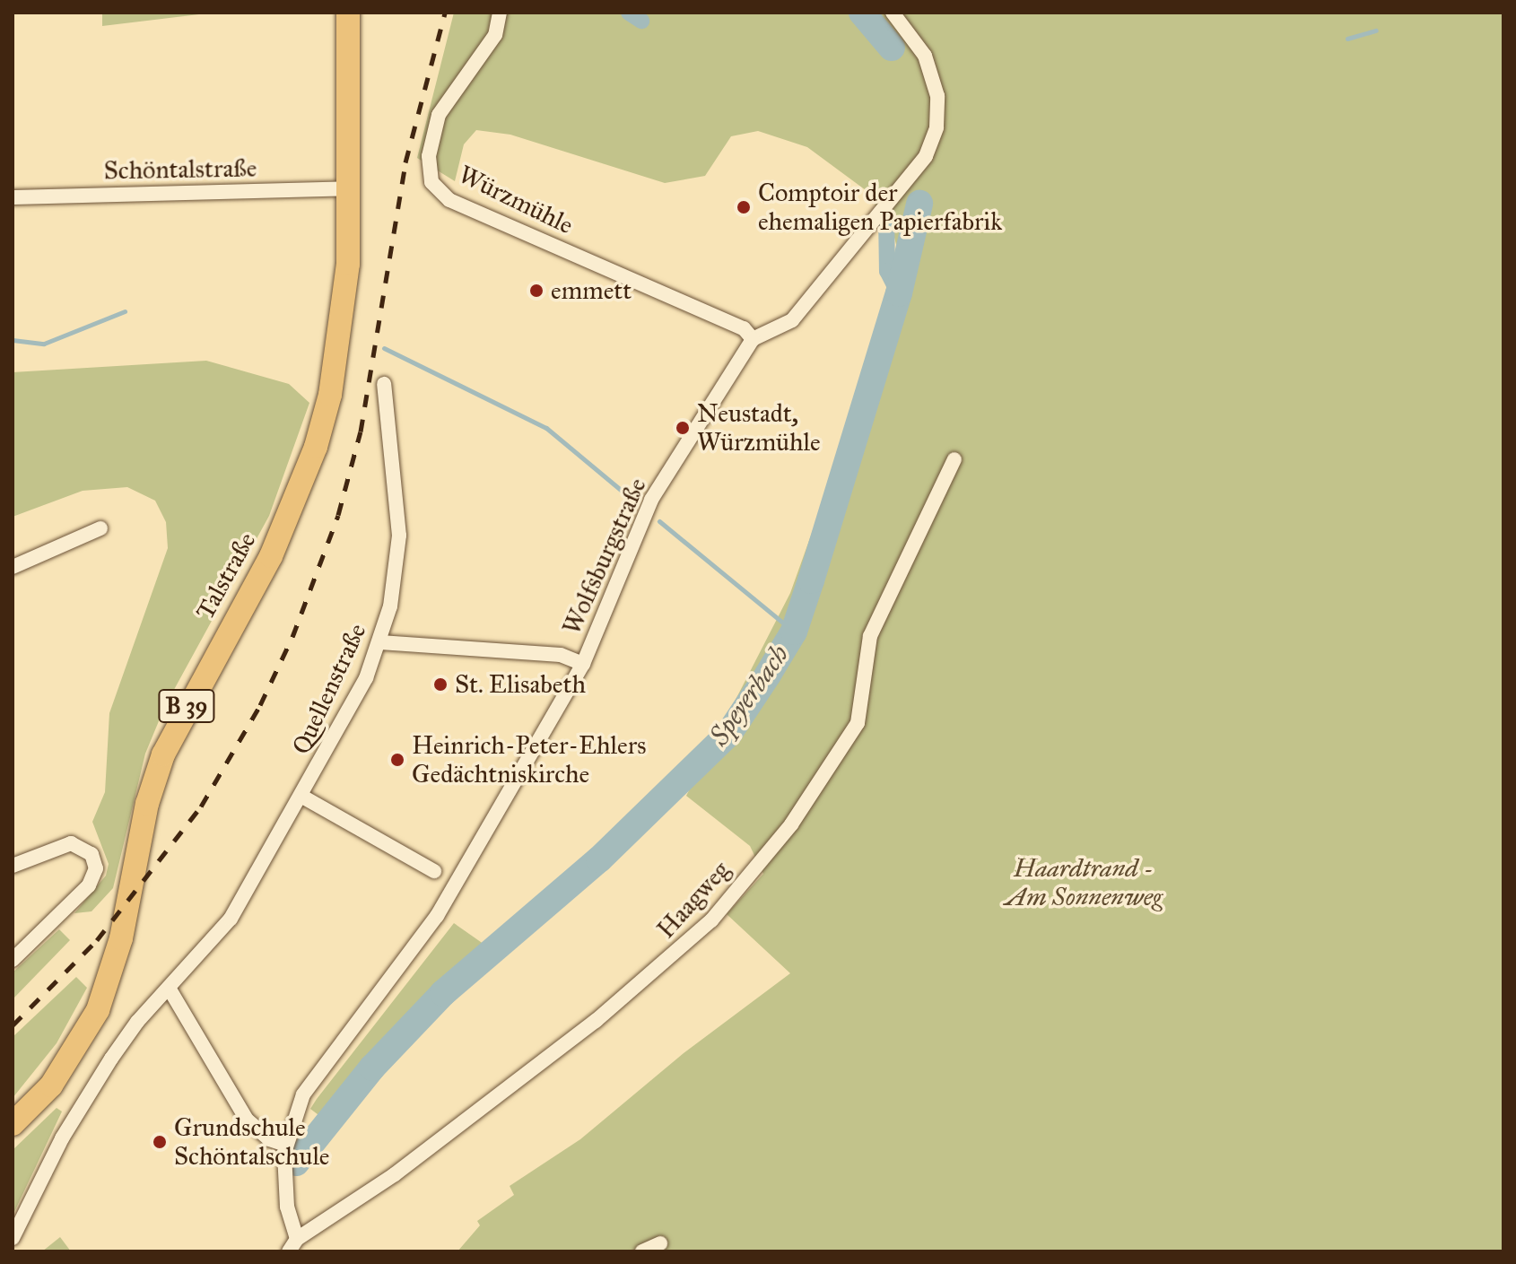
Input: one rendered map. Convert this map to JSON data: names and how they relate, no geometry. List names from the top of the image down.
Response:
{
  "streets": {
    "main road": ["Talstraße", "B 39"],
    "street": [
      "Schöntalstraße",
      "Würzmühle",
      "Wolfsburgstraße",
      "Quellenstraße",
      "Haagweg"
    ]
  },
  "crossings": [
    ["Schöntalstraße", "Talstraße"],
    ["Würzmühle", "Wolfsburgstraße"]
  ],
  "water": ["Speyerbach"],
  "parks": ["Haardtrand - Am Sonnenweg"],
  "places": [
    "Comptoir der ehemaligen Papierfabrik",
    "emmett",
    "Neustadt, Würzmühle",
    "St. Elisabeth",
    "Heinrich-Peter-Ehlers Gedächtniskirche",
    "Grundschule Schöntalschule"
  ]
}
